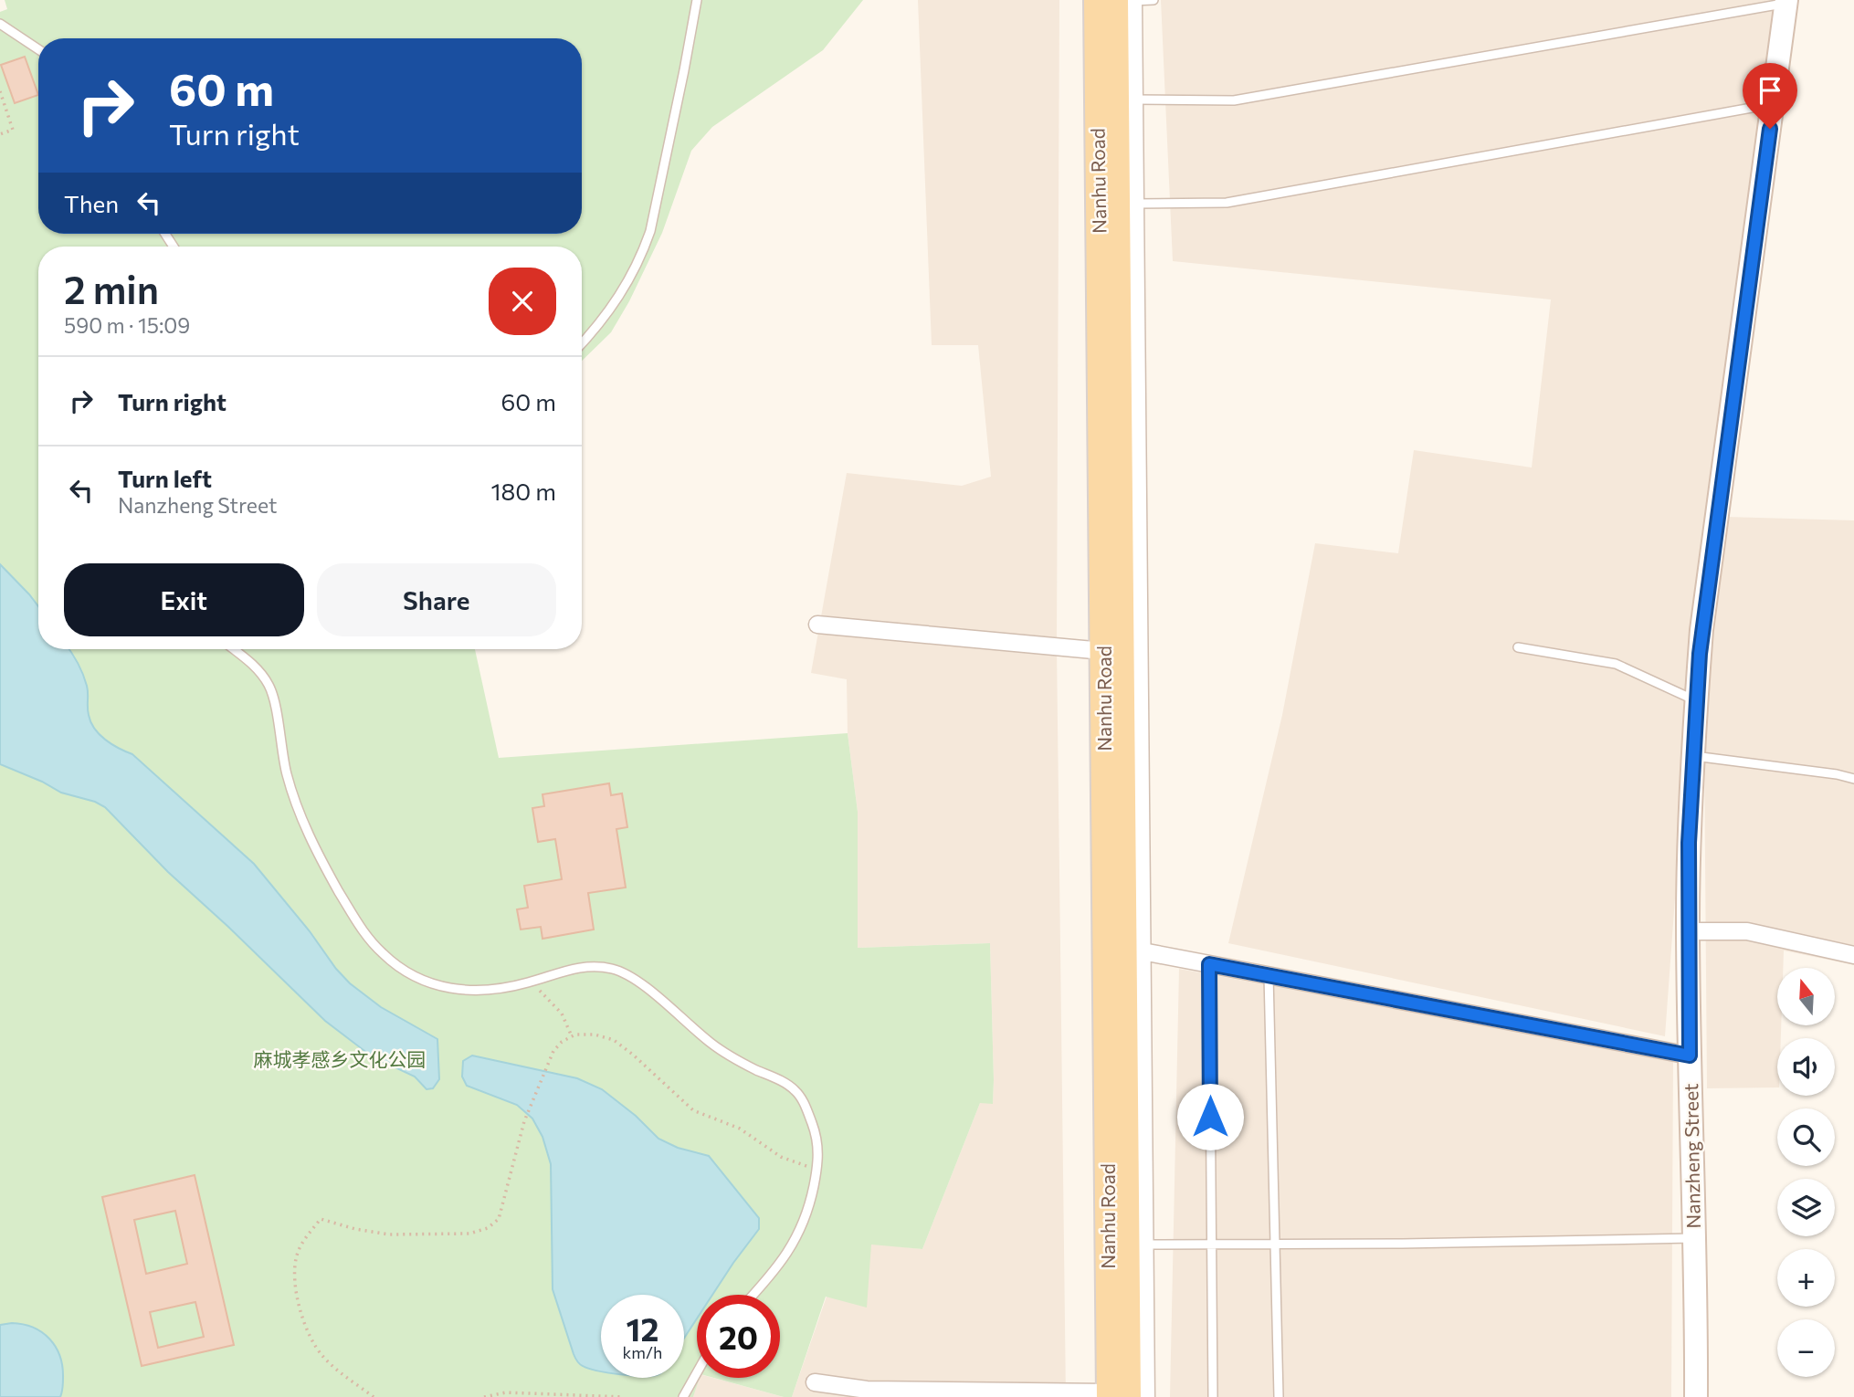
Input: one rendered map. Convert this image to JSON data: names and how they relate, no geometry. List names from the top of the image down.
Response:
{
  "streets": {
    "main road": ["Nanhu Road"],
    "street": ["Nanzheng Street"]
  },
  "parks": ["麻城孝感乡文化公园"],
  "north": "top",
  "page": {
    "turn": ["60 m", "Turn right"],
    "then": "Then",
    "heading": ["2 min", "590 m · 15:09"],
    "list": [
      {
        "name": "Turn right",
        "value": "60 m"
      },
      {
        "name": "Turn left",
        "note": "Nanzheng Street",
        "value": "180 m"
      }
    ],
    "buttons": ["Exit", "Share"],
    "map_buttons": ["+", "−"],
    "speed": "12 km/h",
    "limit": "20"
  }
}
